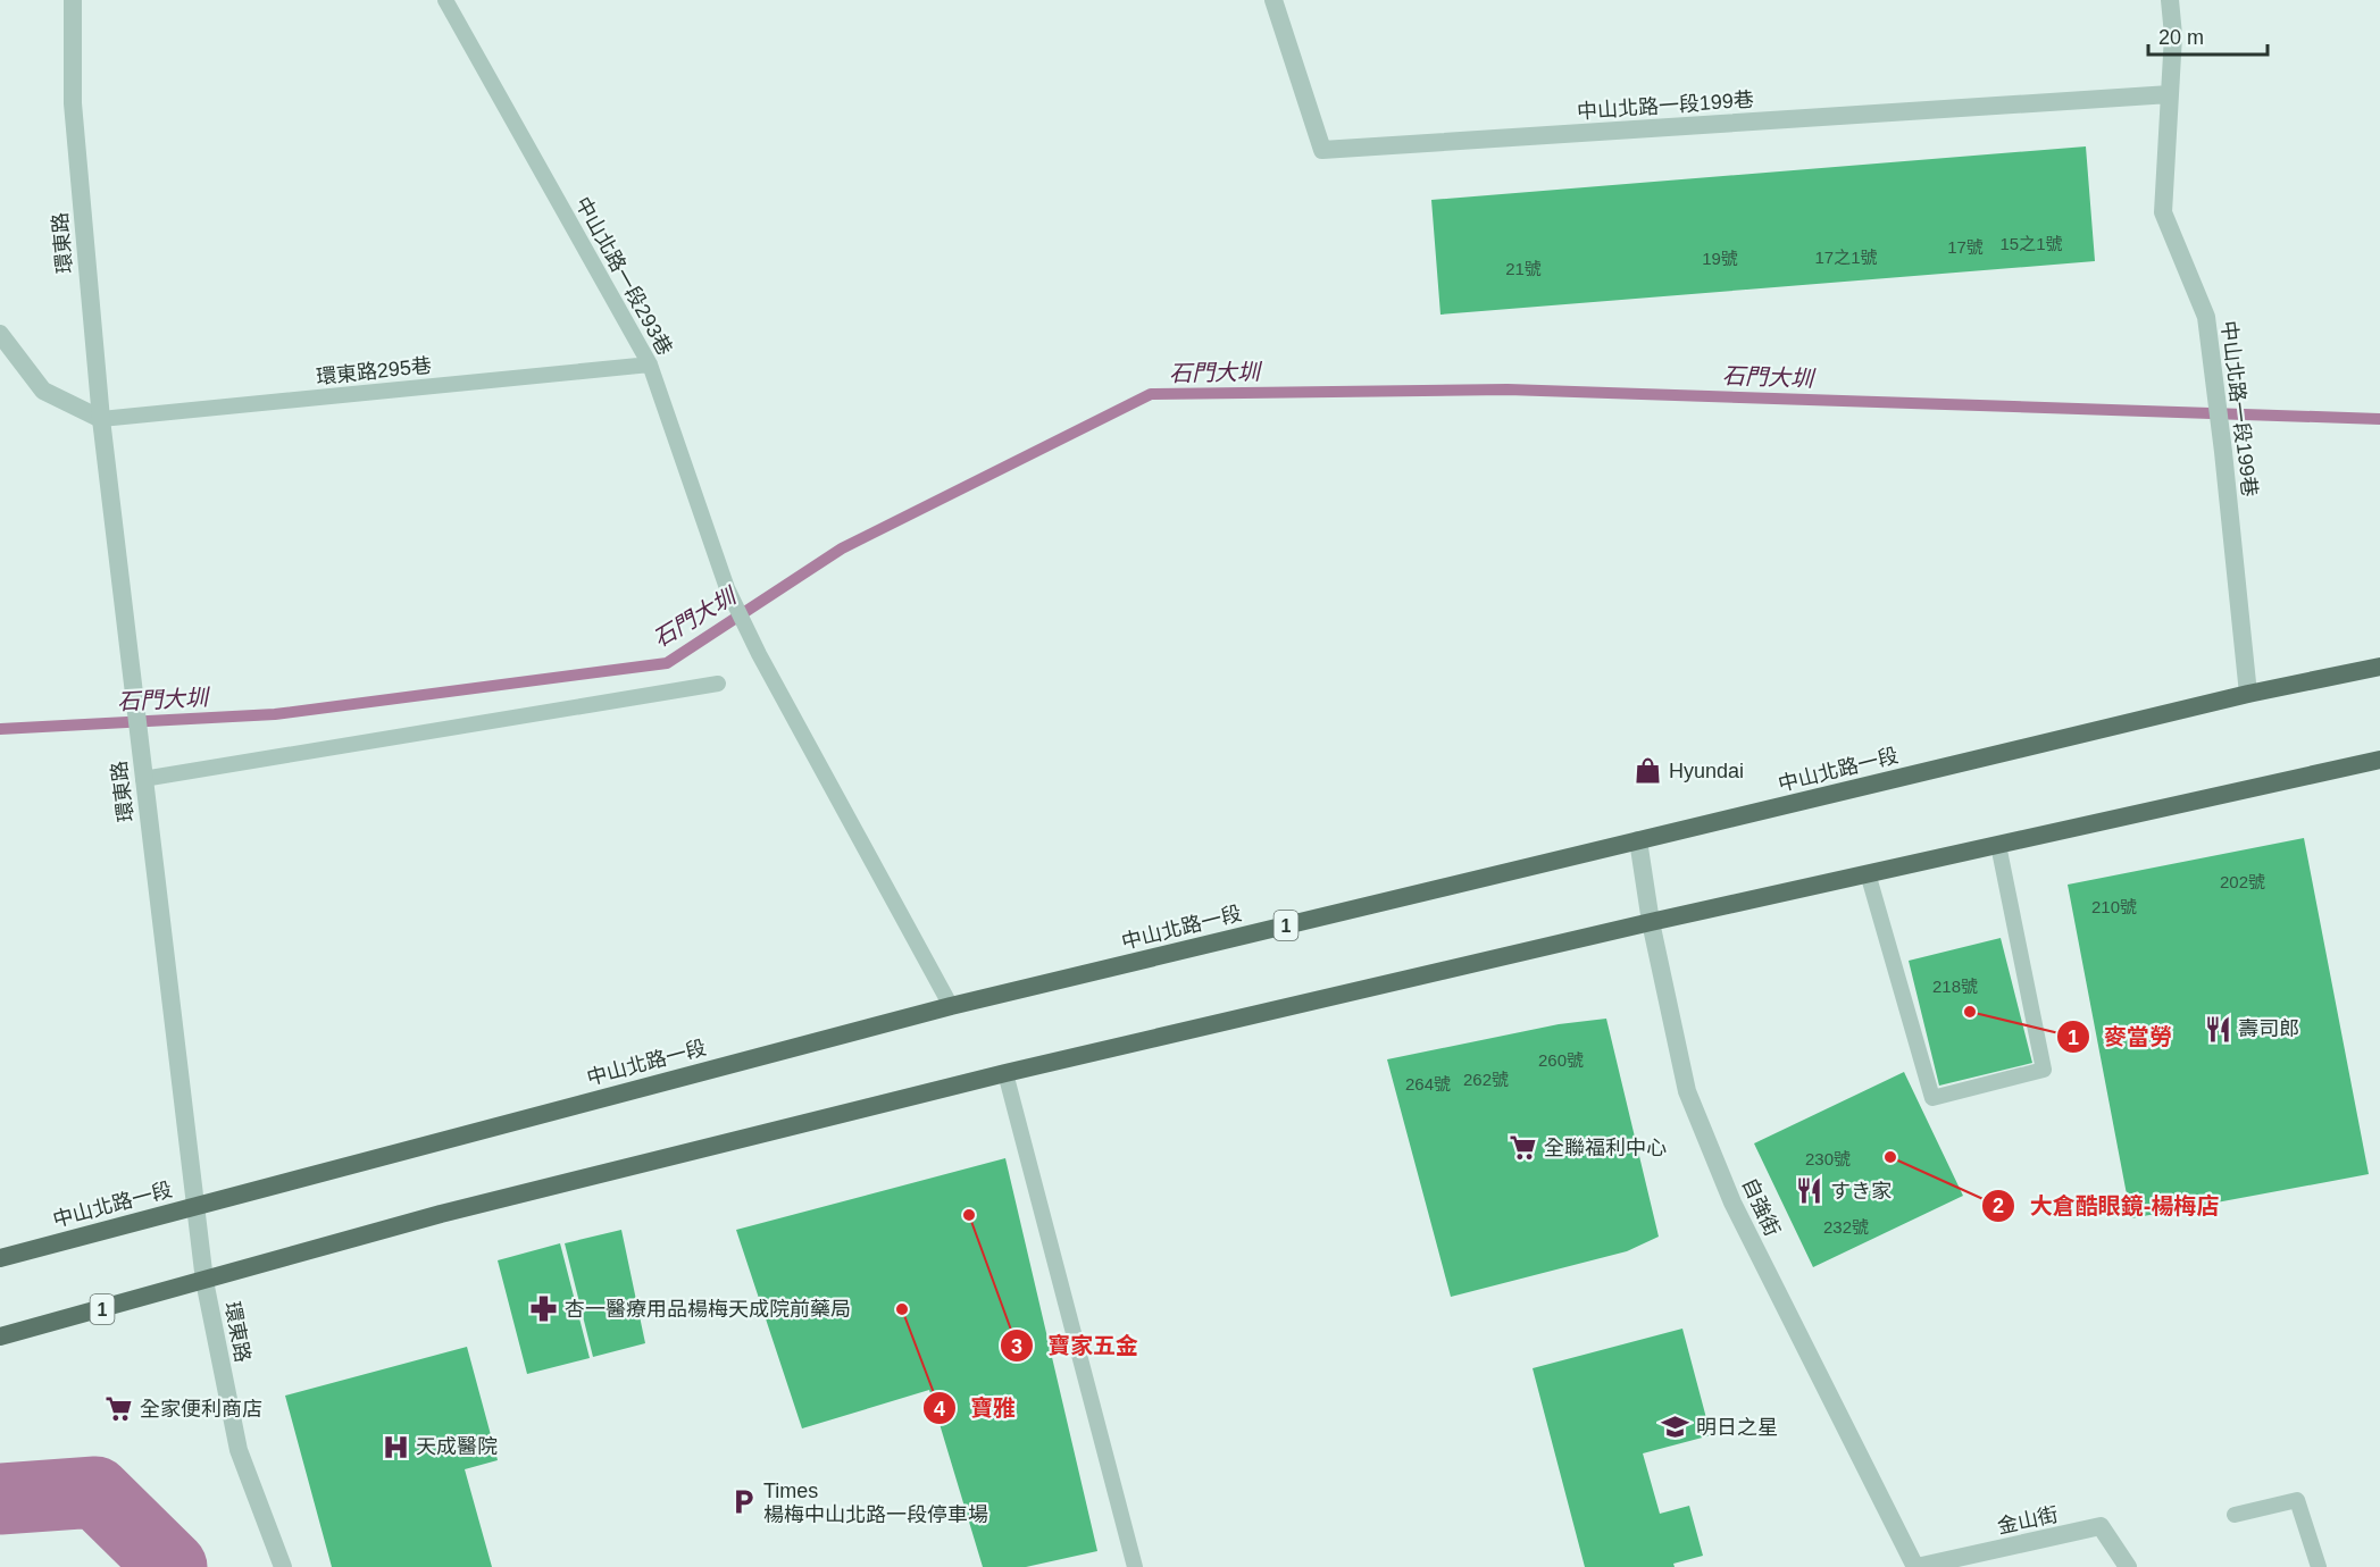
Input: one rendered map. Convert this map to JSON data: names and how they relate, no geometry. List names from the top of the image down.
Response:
{
  "streets": {
    "main road": ["中山北路一段", "1"],
    "street": [
      "中山北路一段199巷",
      "環東路",
      "自強街",
      "金山街"
    ],
    "lane": ["中山北路一段293巷", "環東路295巷"]
  },
  "crossings": [
    ["中山北路一段199巷", "中山北路一段"],
    ["環東路", "環東路295巷"],
    ["環東路", "中山北路一段"],
    ["環東路", "1"],
    ["中山北路一段293巷", "環東路295巷"],
    ["中山北路一段293巷", "中山北路一段"],
    ["中山北路一段", "自強街"],
    ["1", "自強街"],
    ["自強街", "金山街"]
  ],
  "water": ["石門大圳"],
  "places": {
    "shop": ["Hyundai"],
    "other": [
      "麥當勞",
      "大倉酷眼鏡-楊梅店",
      "寶家五金",
      "寶雅"
    ],
    "restaurant": ["壽司郎", "すき家"],
    "supermarket": ["全聯福利中心", "全家便利商店"],
    "pharmacy": ["杏一醫療用品楊梅天成院前藥局"],
    "school or university": ["明日之星"],
    "hospital": ["天成醫院"],
    "parking": ["Times 楊梅中山北路一段停車場"]
  },
  "house_numbers": [
    "15之1號",
    "17號",
    "17之1號",
    "19號",
    "21號",
    "202號",
    "210號",
    "218號",
    "260號",
    "262號",
    "264號",
    "230號",
    "232號"
  ],
  "scale_bar": "20 m"
}
